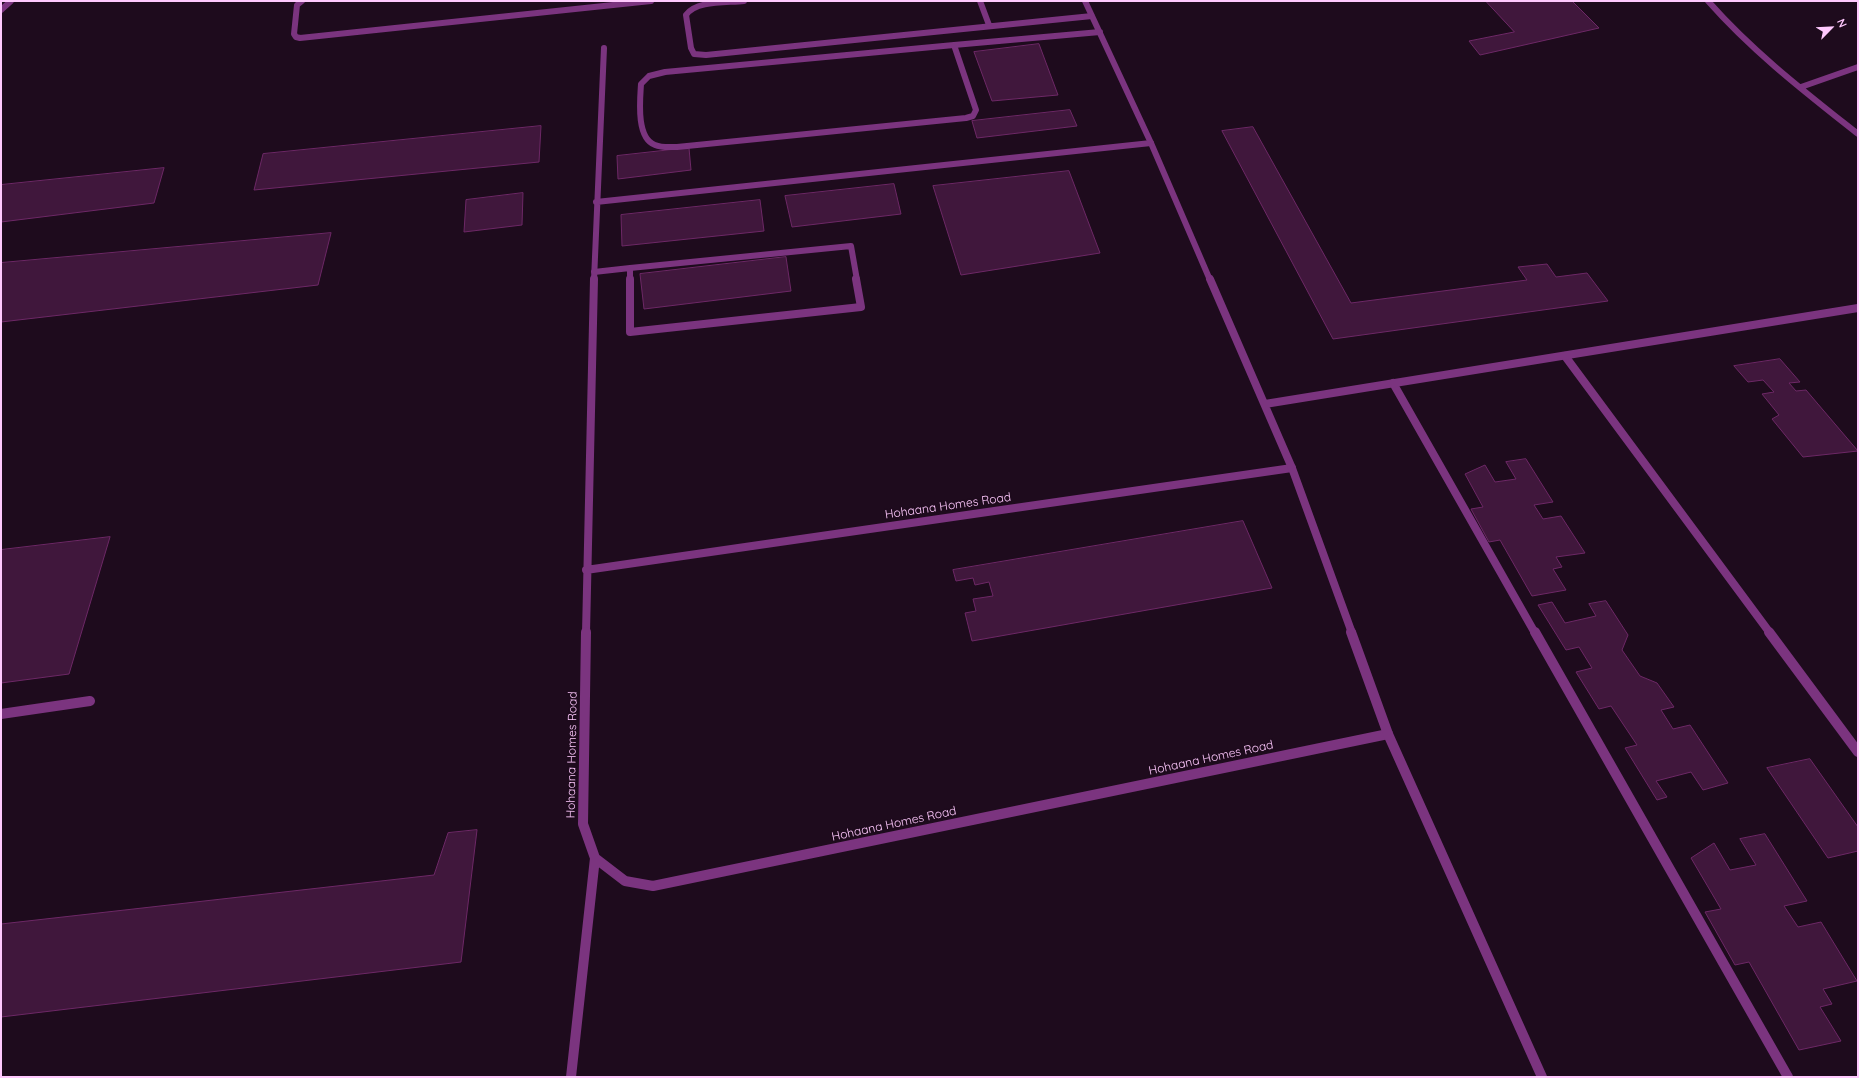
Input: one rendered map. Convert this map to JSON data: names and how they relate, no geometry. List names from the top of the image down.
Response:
{
  "streets": {
    "street": ["Hohaana Homes Road"]
  },
  "north": "top right"
}
